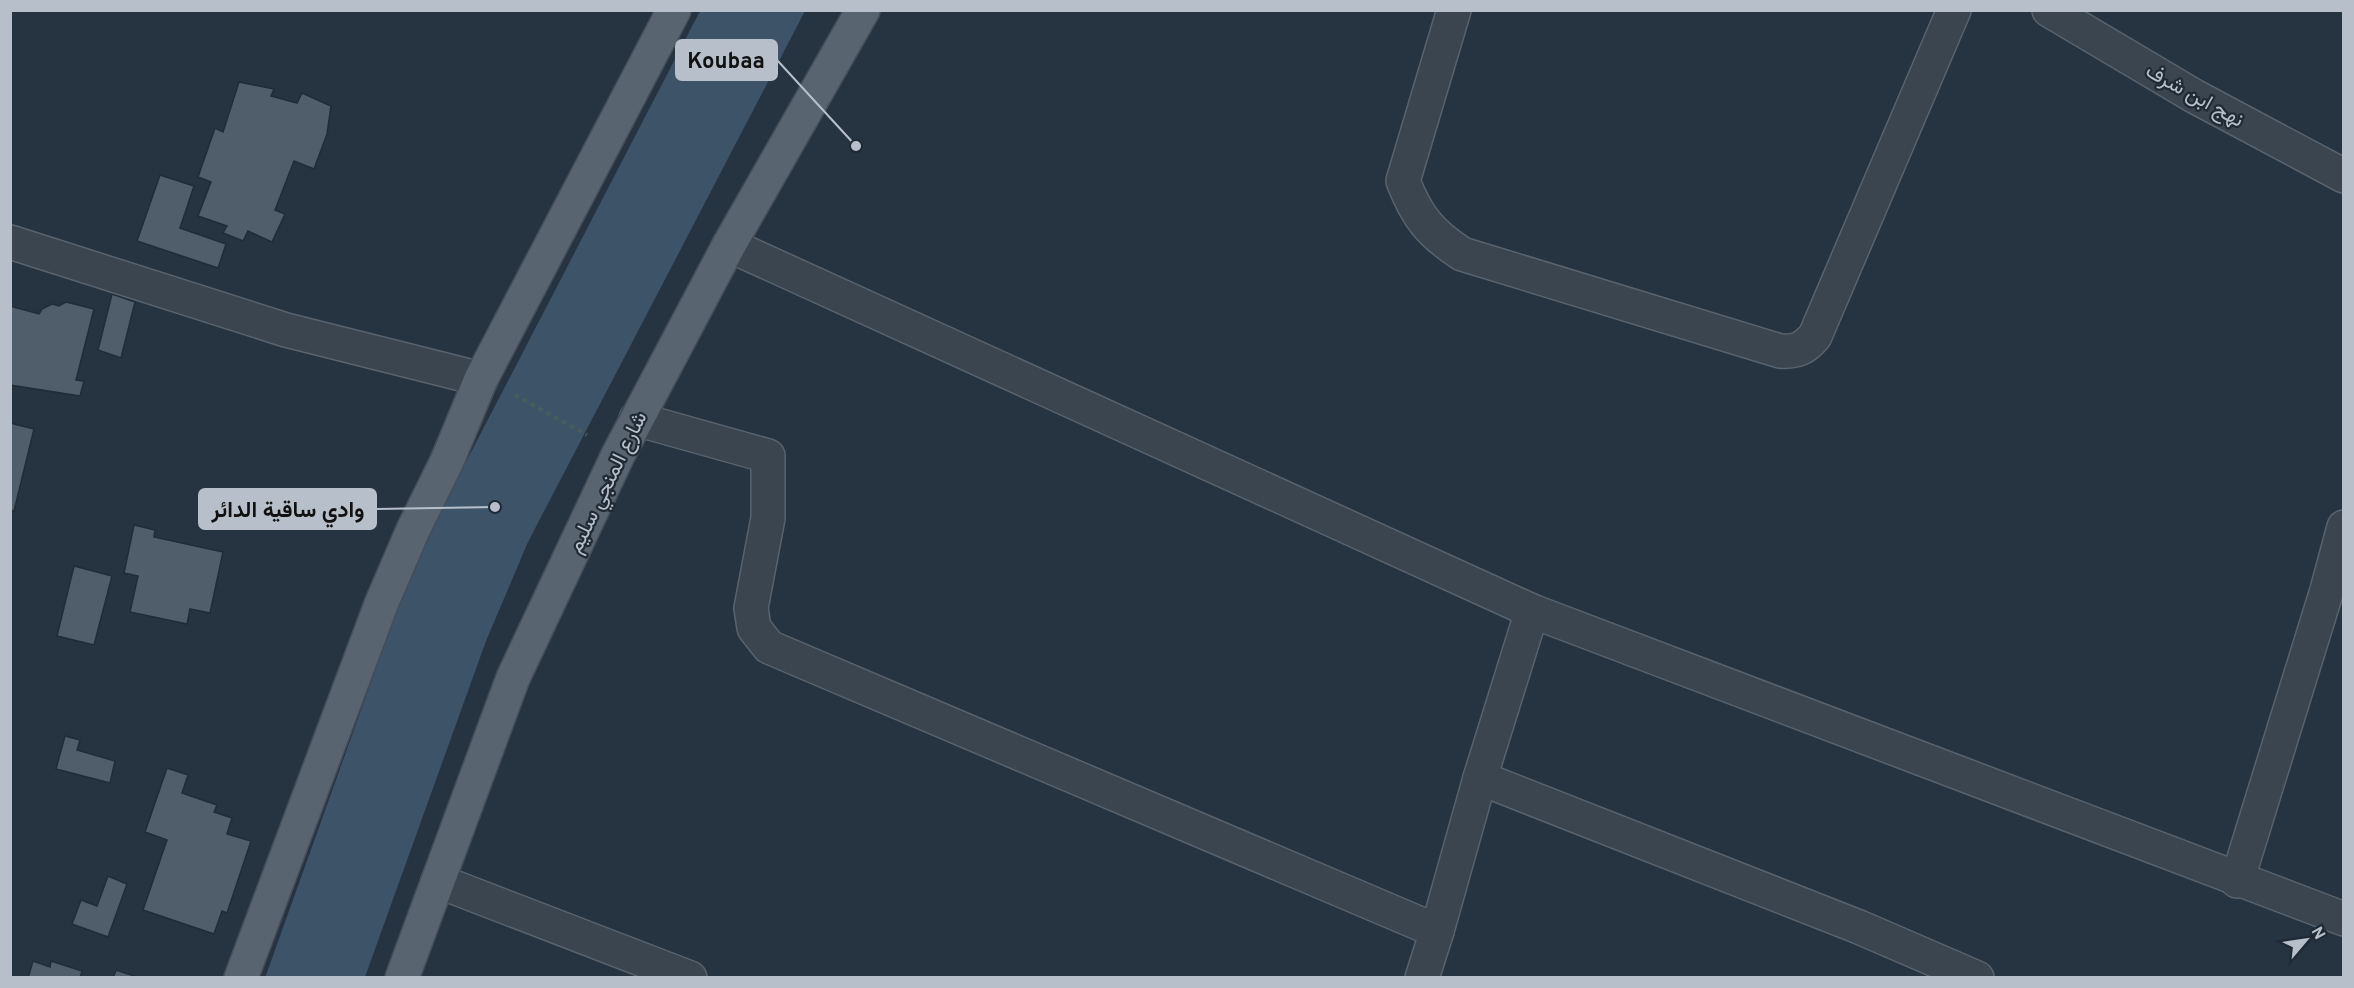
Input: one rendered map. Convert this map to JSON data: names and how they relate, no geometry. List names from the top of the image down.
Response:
{
  "streets": {
    "main road": ["شارع المنجي سليم"],
    "street": ["نهج ابن شرف"]
  },
  "places": ["Koubaa", "وادي ساقية الدائر"],
  "north": "top right"
}
